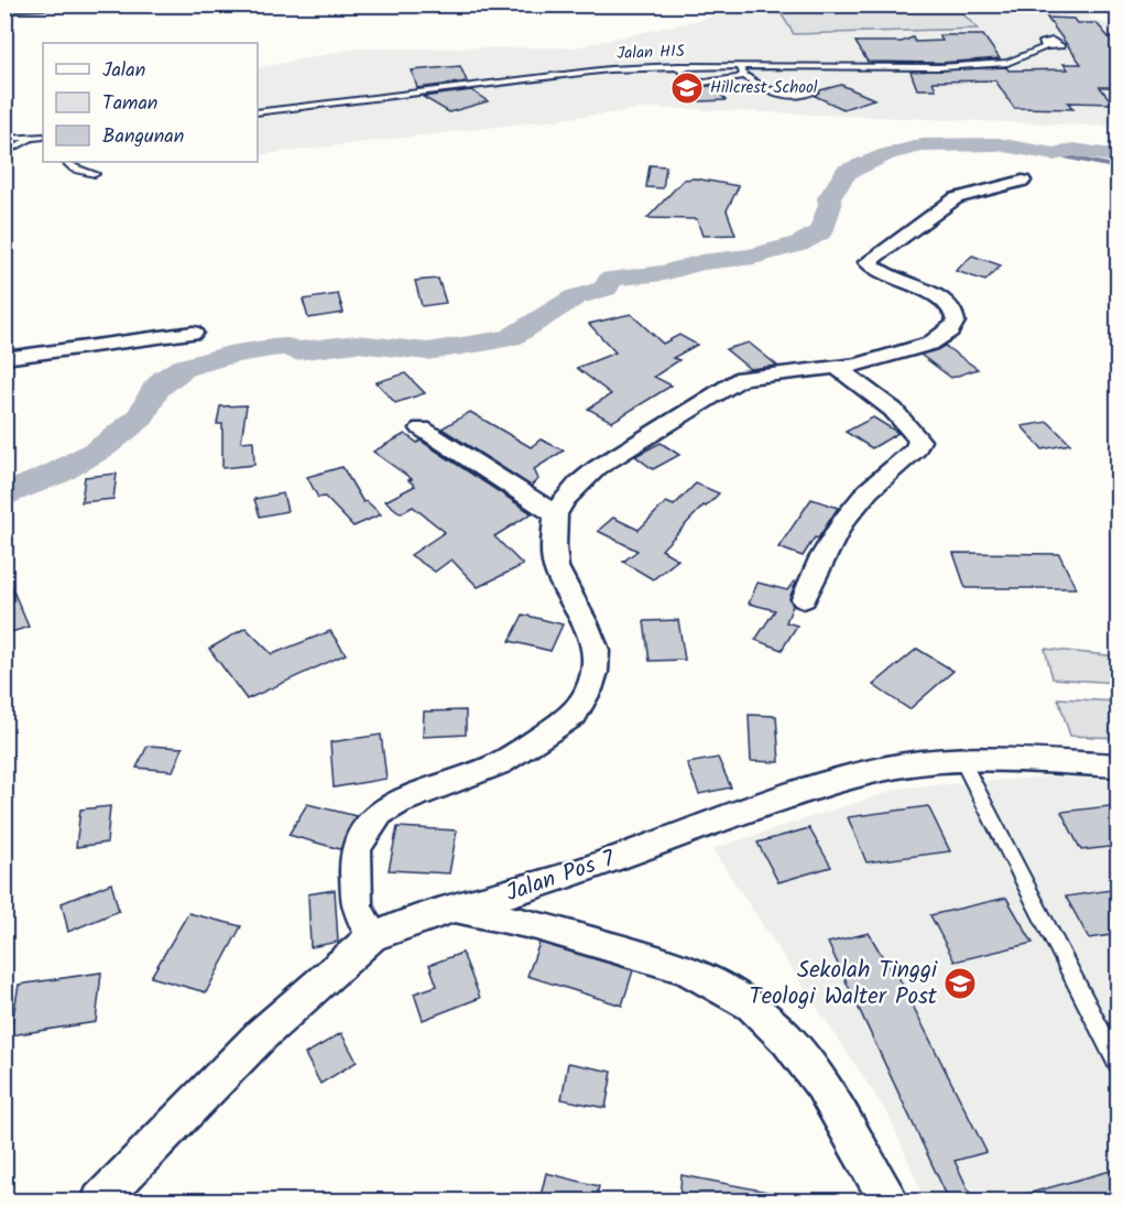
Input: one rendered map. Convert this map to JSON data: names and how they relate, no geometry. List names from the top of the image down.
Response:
{
  "streets": {
    "street": ["Jalan Pos 7"],
    "lane": ["Jalan HIS"]
  },
  "places": {
    "school or university": ["Hillcrest School", "Sekolah Tinggi Teologi Walter Post"]
  },
  "legend": ["Jalan", "Taman", "Bangunan"]
}
